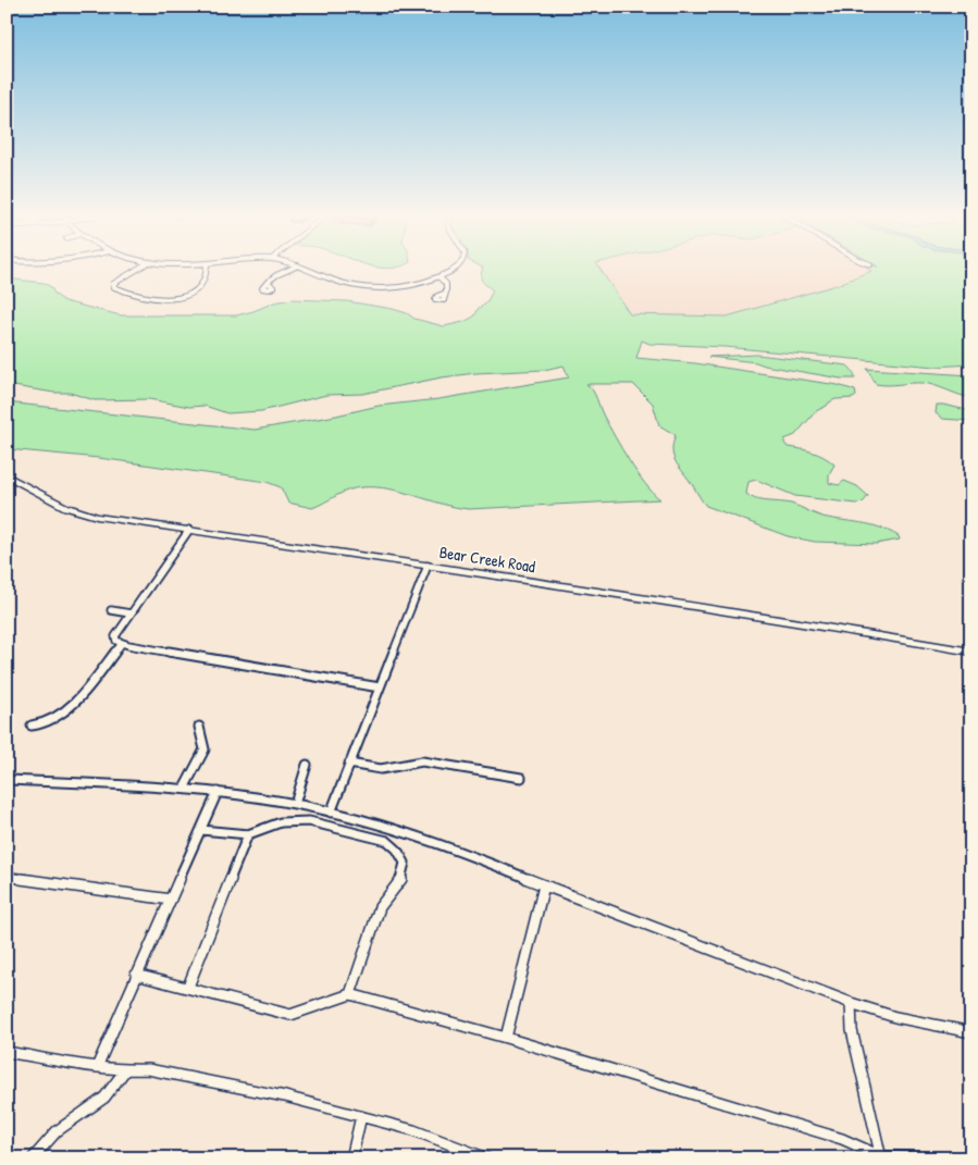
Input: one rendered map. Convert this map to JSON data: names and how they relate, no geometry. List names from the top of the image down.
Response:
{
  "streets": {
    "street": ["Bear Creek Road"]
  }
}
